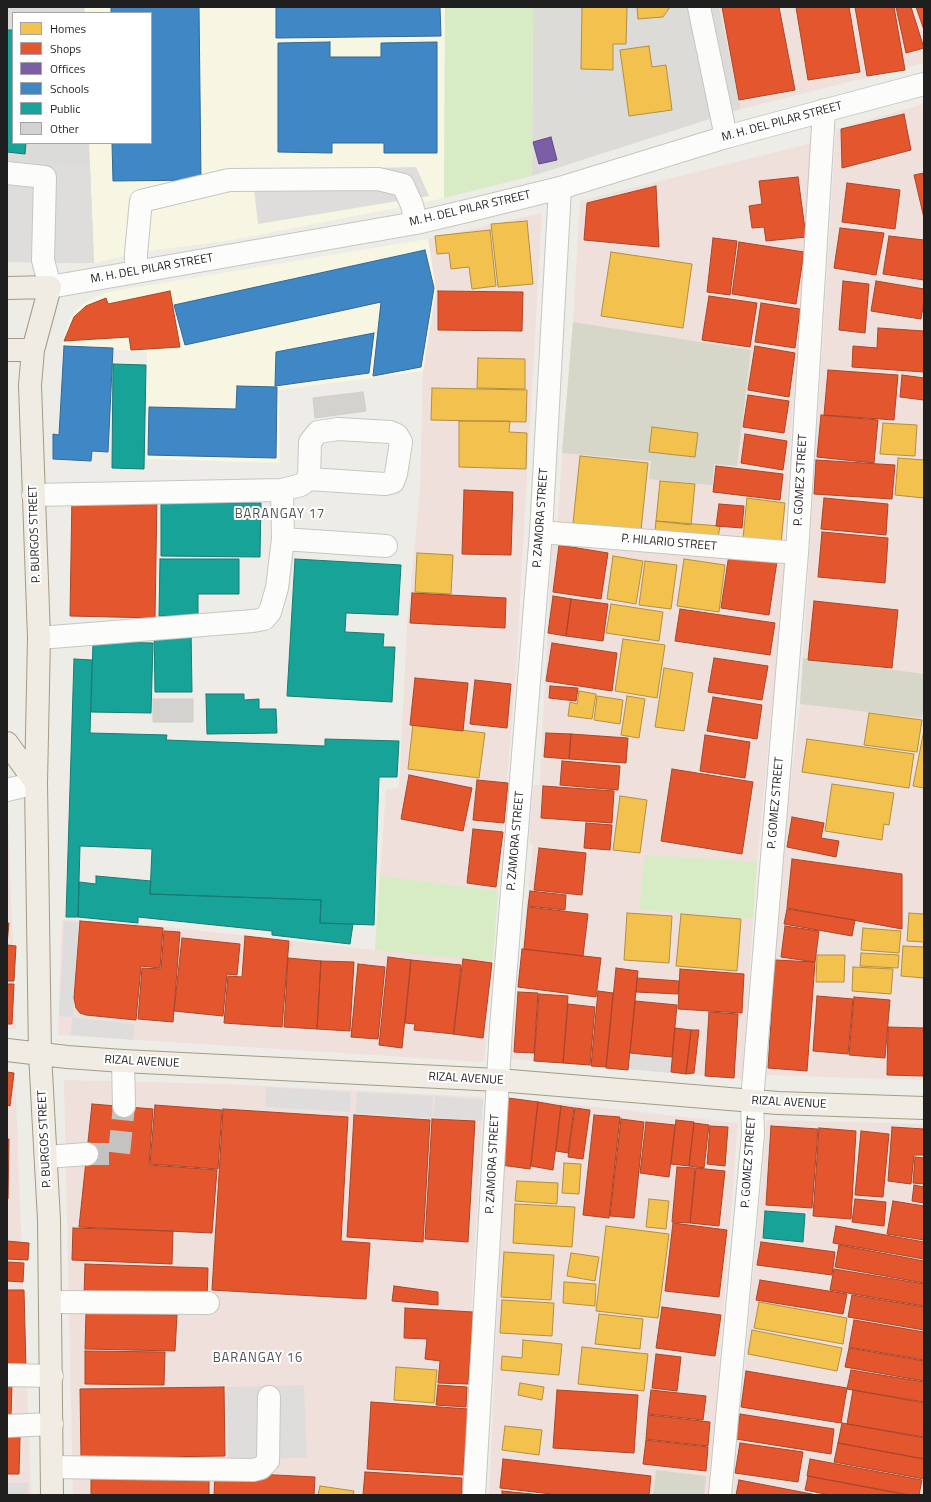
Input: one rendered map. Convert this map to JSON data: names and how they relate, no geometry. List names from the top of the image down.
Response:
{
  "streets": {
    "main road": ["M. H. DEL PILAR STREET", "P. BURGOS STREET", "RIZAL AVENUE"],
    "street": ["P. GOMEZ STREET", "P. ZAMORA STREET", "P. HILARIO STREET"]
  },
  "crossings": [
    ["M. H. DEL PILAR STREET", "P. GOMEZ STREET"],
    ["M. H. DEL PILAR STREET", "P. ZAMORA STREET"],
    ["M. H. DEL PILAR STREET", "P. BURGOS STREET"],
    ["P. GOMEZ STREET", "P. HILARIO STREET"],
    ["P. GOMEZ STREET", "RIZAL AVENUE"],
    ["P. ZAMORA STREET", "P. HILARIO STREET"],
    ["P. ZAMORA STREET", "RIZAL AVENUE"],
    ["P. BURGOS STREET", "RIZAL AVENUE"]
  ],
  "districts": ["BARANGAY 17", "BARANGAY 16"],
  "legend": [
    "Homes",
    "Shops",
    "Offices",
    "Schools",
    "Public",
    "Other"
  ]
}
